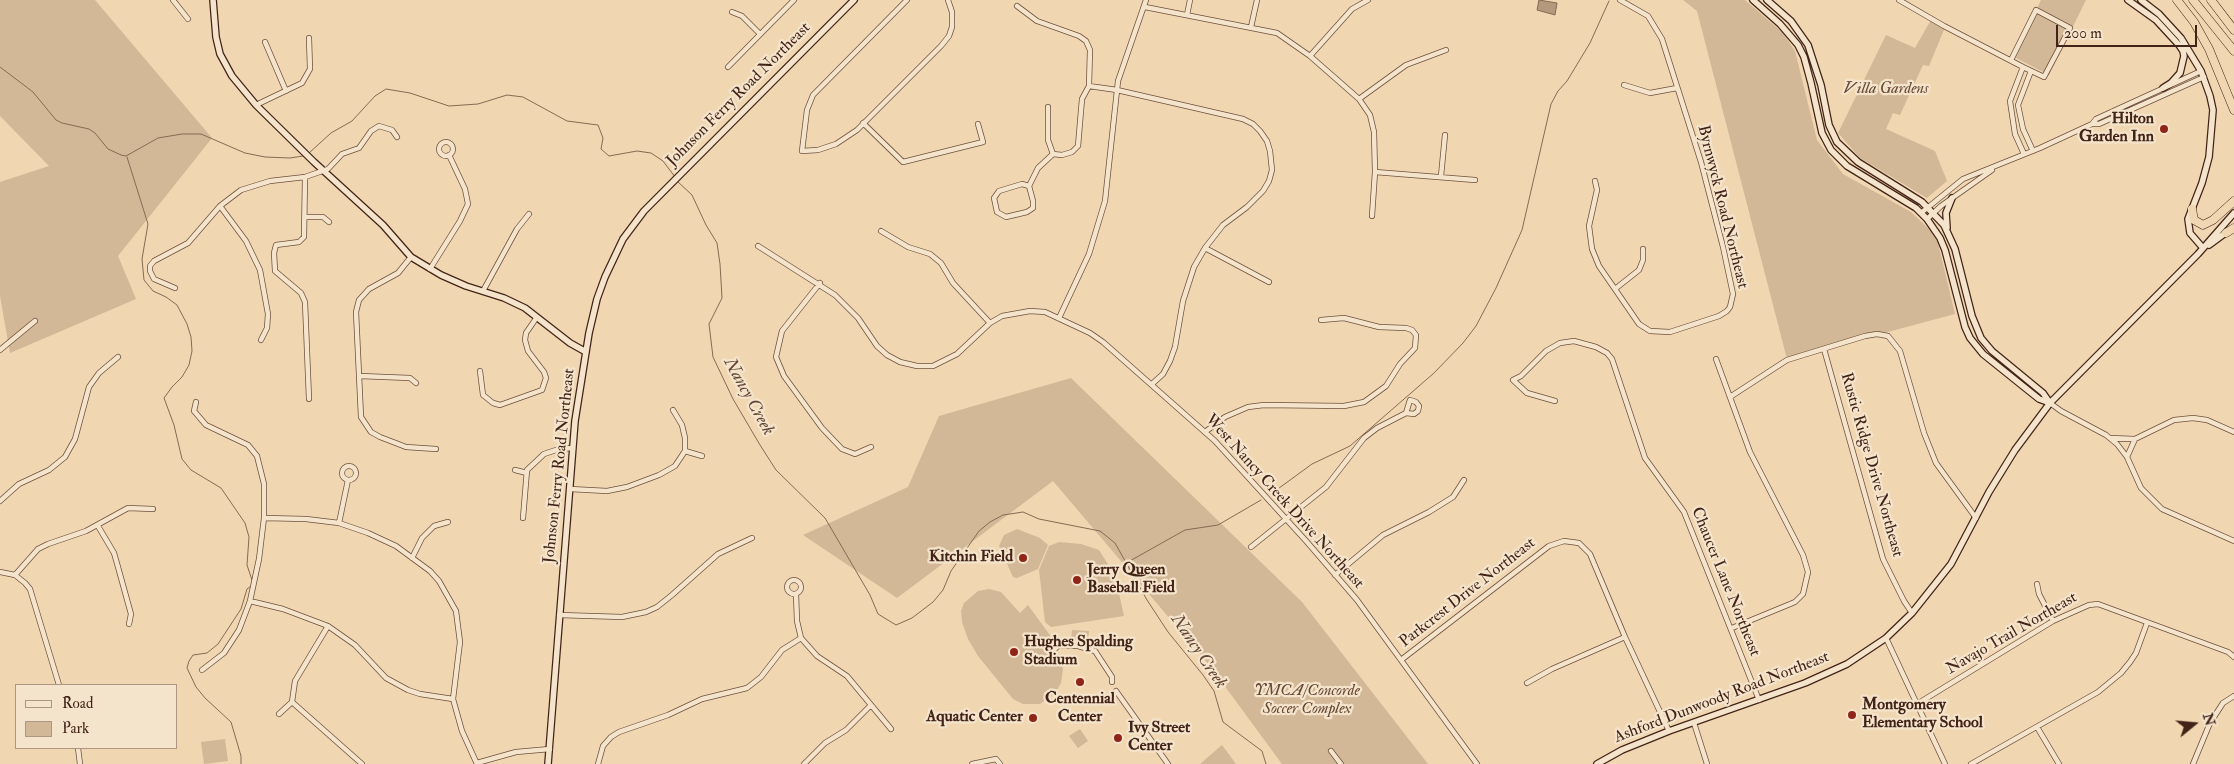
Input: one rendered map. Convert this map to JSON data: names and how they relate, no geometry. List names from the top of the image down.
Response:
{
  "streets": {
    "main road": ["Johnson Ferry Road Northeast", "Ashford Dunwoody Road Northeast"],
    "street": [
      "Byrnwyck Road Northeast",
      "Rustic Ridge Drive Northeast",
      "West Nancy Creek Drive Northeast",
      "Chaucer Lane Northeast",
      "Parkcrest Drive Northeast",
      "Navajo Trail Northeast"
    ]
  },
  "crossings": [
    ["Rustic Ridge Drive Northeast", "Ashford Dunwoody Road Northeast"],
    ["West Nancy Creek Drive Northeast", "Parkcrest Drive Northeast"],
    ["Chaucer Lane Northeast", "Ashford Dunwoody Road Northeast"],
    ["Parkcrest Drive Northeast", "Ashford Dunwoody Road Northeast"]
  ],
  "water": ["Nancy Creek"],
  "parks": ["Villa Gardens", "YMCA/Concorde Soccer Complex"],
  "places": [
    "Hilton Garden Inn",
    "Kitchin Field",
    "Jerry Queen Baseball Field",
    "Hughes Spalding Stadium",
    "Centennial Center",
    "Montgomery Elementary School",
    "Aquatic Center",
    "Ivy Street Center"
  ],
  "legend": ["Road", "Park"],
  "scale_bar": "200 m",
  "north": "right"
}
